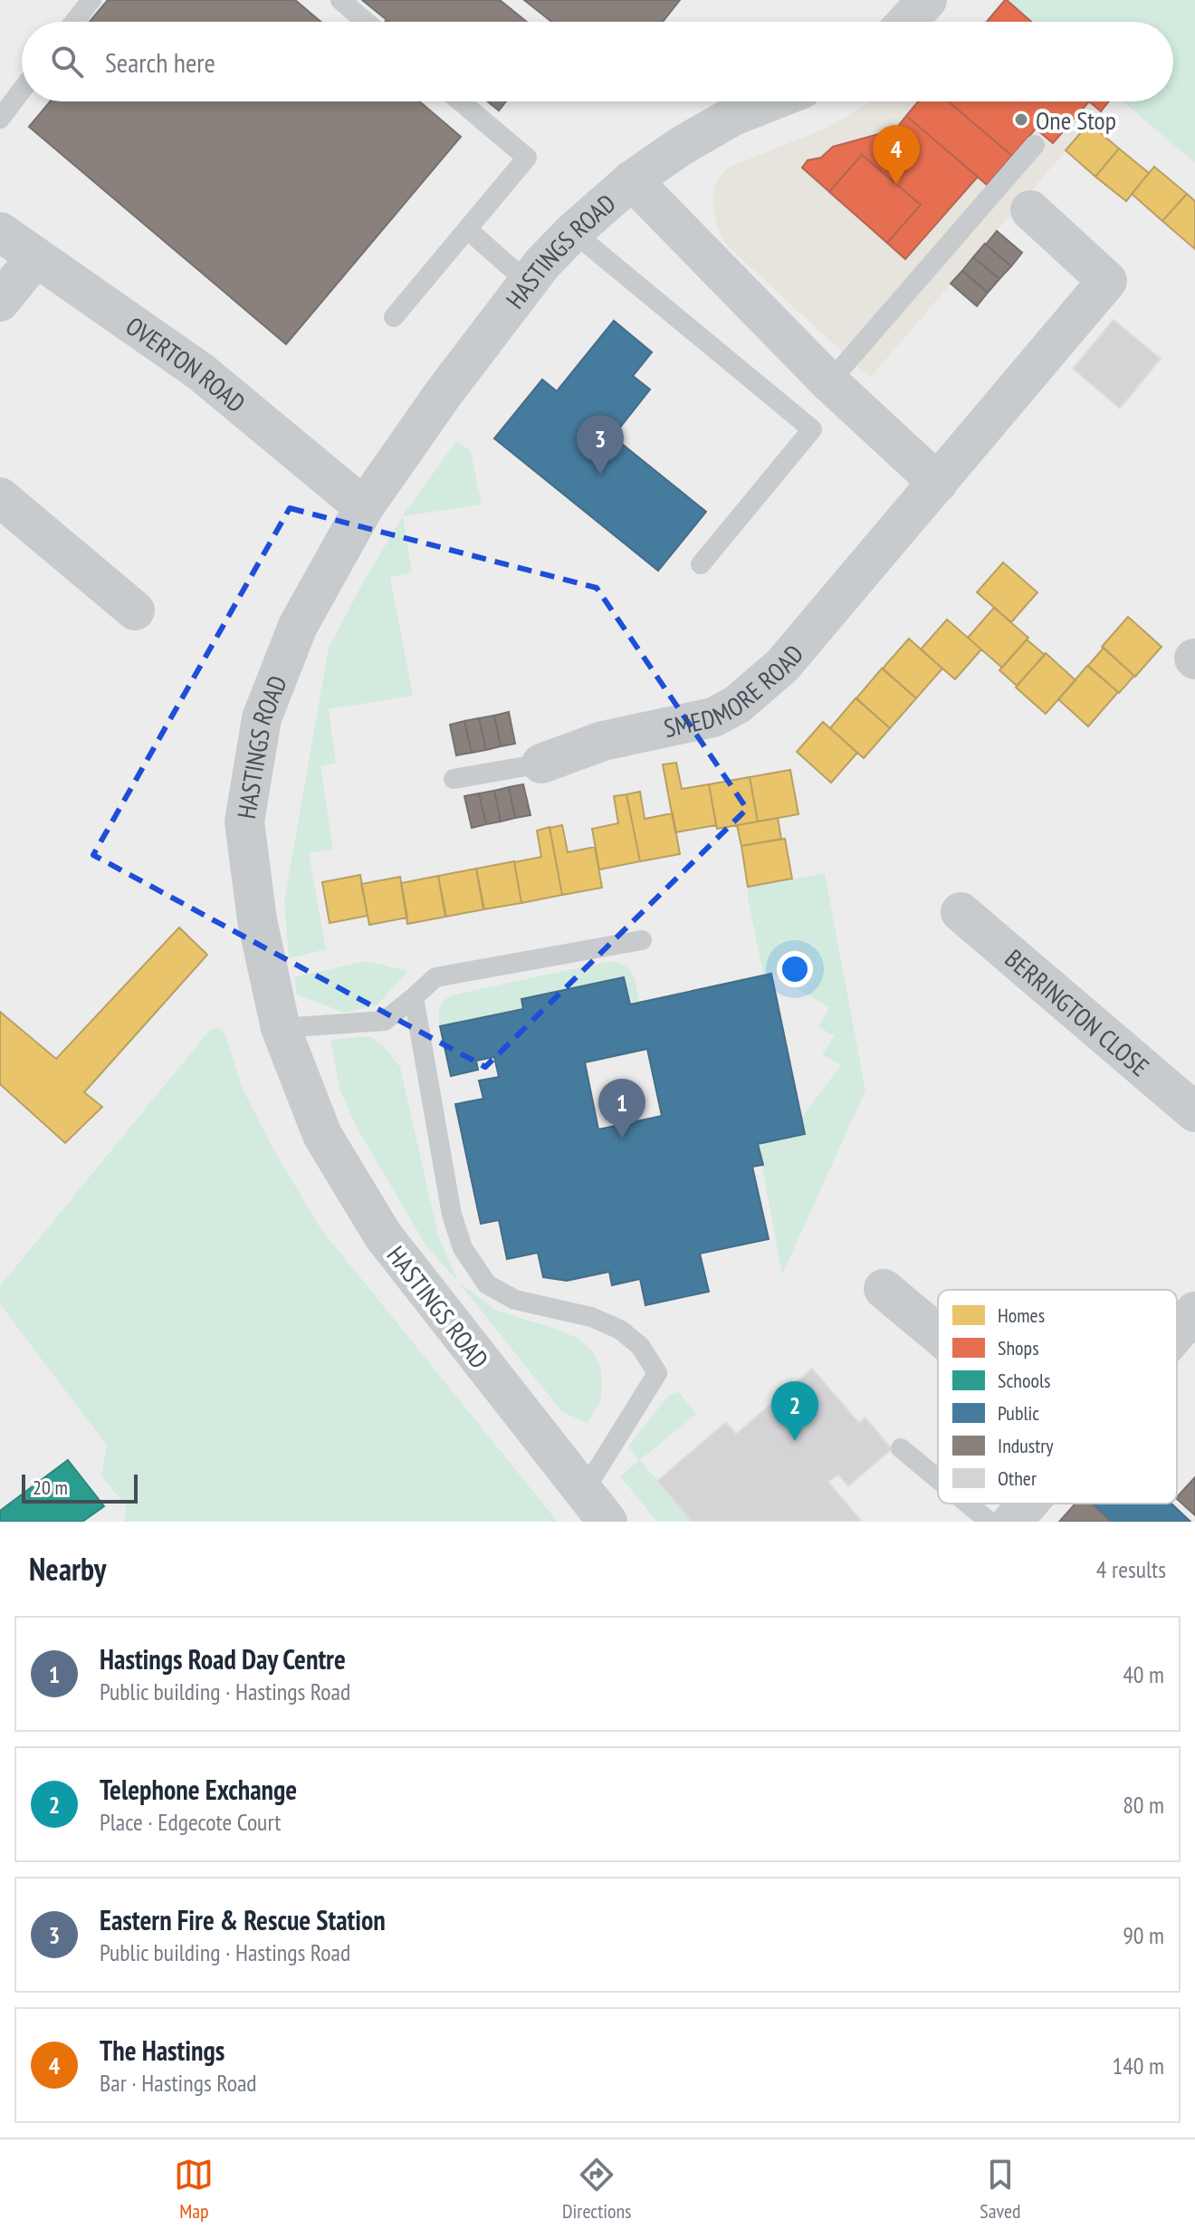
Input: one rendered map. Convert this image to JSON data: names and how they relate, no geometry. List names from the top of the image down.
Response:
{
  "streets": {
    "street": [
      "HASTINGS ROAD",
      "OVERTON ROAD",
      "SMEDMORE ROAD",
      "BERRINGTON CLOSE"
    ]
  },
  "crossings": [
    ["HASTINGS ROAD", "OVERTON ROAD"]
  ],
  "places": ["One Stop"],
  "legend": [
    "Homes",
    "Shops",
    "Schools",
    "Public",
    "Industry",
    "Other"
  ],
  "scale_bar": "20 m",
  "page": {
    "search": "Search here",
    "pins": [
      "4",
      "3",
      "1",
      "2"
    ],
    "scale": "20 m",
    "heading": ["Nearby", "4 results"],
    "list": [
      {
        "mark": "1",
        "name": "Hastings Road Day Centre",
        "note": "Public building · Hastings Road",
        "value": "40 m"
      },
      {
        "mark": "2",
        "name": "Telephone Exchange",
        "note": "Place · Edgecote Court",
        "value": "80 m"
      },
      {
        "mark": "3",
        "name": "Eastern Fire & Rescue Station",
        "note": "Public building · Hastings Road",
        "value": "90 m"
      },
      {
        "mark": "4",
        "name": "The Hastings",
        "note": "Bar · Hastings Road",
        "value": "140 m"
      }
    ],
    "nav": ["Map", "Directions", "Saved"]
  }
}
